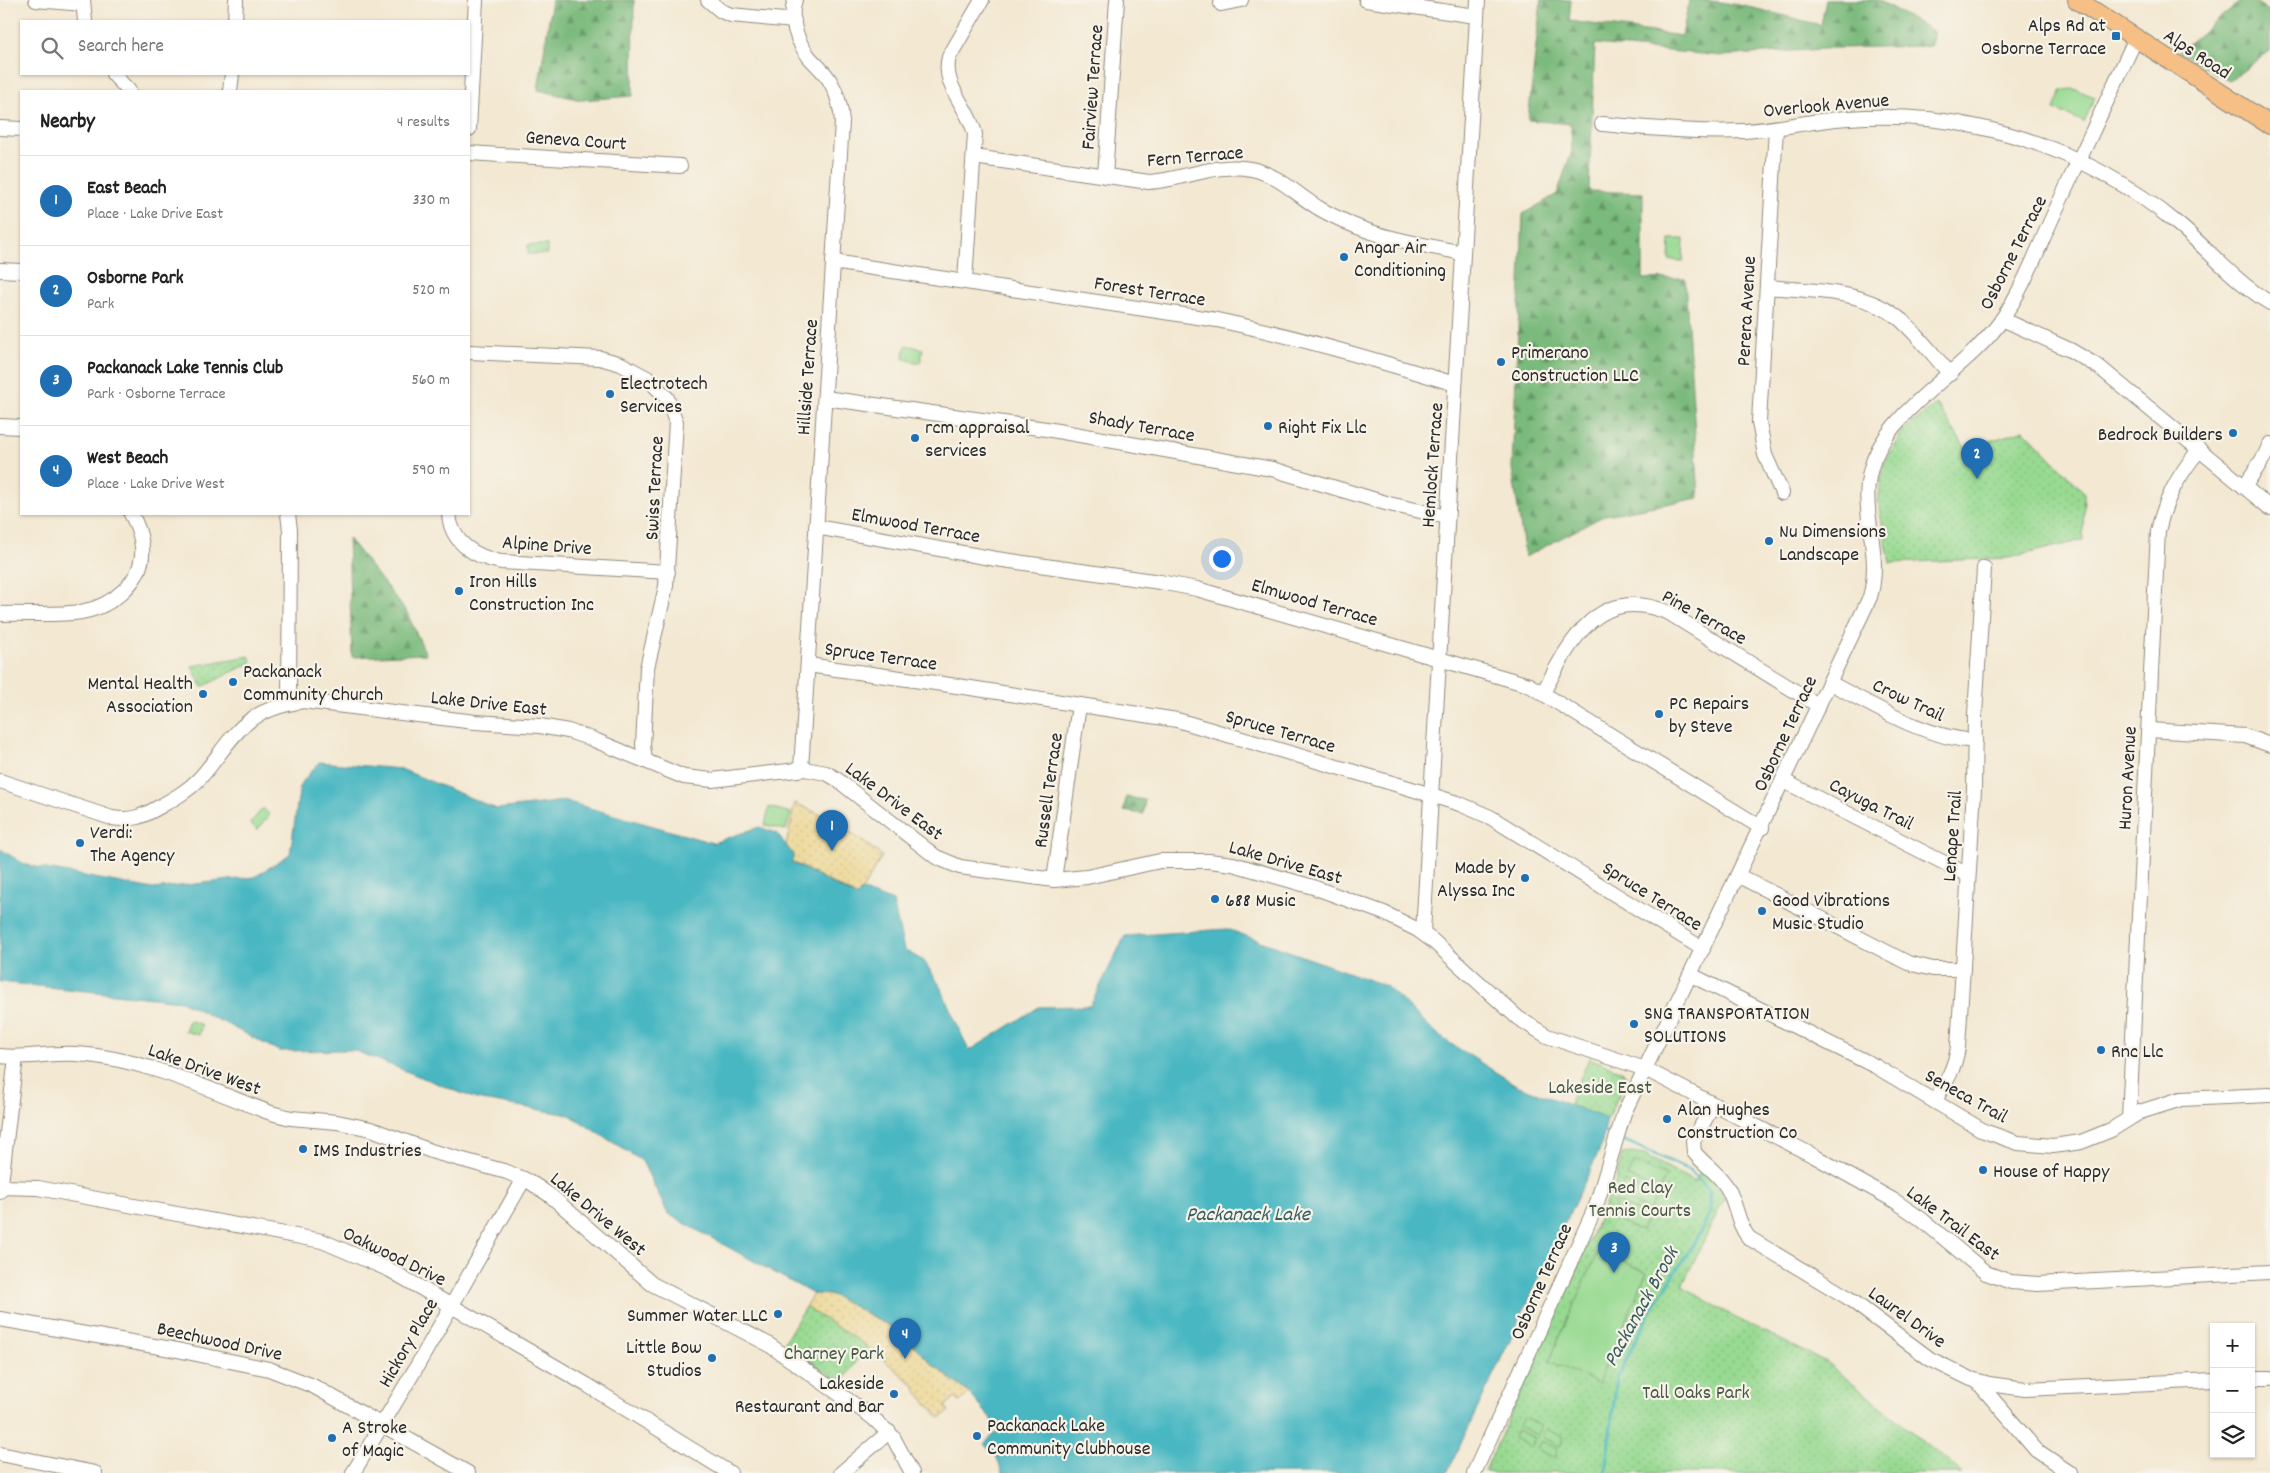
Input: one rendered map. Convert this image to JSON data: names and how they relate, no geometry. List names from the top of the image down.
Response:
{
  "streets": {
    "main road": ["Alps Road"],
    "street": [
      "Fairview Terrace",
      "Overlook Avenue",
      "Geneva Court",
      "Fern Terrace",
      "Osborne Terrace",
      "Forest Terrace",
      "Perera Avenue",
      "Hillside Terrace",
      "Shady Terrace",
      "Hemlock Terrace",
      "Swiss Terrace",
      "Elmwood Terrace",
      "Alpine Drive",
      "Pine Terrace",
      "Spruce Terrace",
      "Crow Trail",
      "Lake Drive East",
      "Huron Avenue",
      "Russell Terrace",
      "Cayuga Trail",
      "Lenape Trail",
      "Lake Drive West",
      "Seneca Trail",
      "Lake Trail East",
      "Oakwood Drive",
      "Laurel Drive",
      "Beechwood Drive",
      "Hickory Place"
    ]
  },
  "crossings": [
    ["Alps Road", "Osborne Terrace"],
    ["Fairview Terrace", "Fern Terrace"],
    ["Overlook Avenue", "Osborne Terrace"],
    ["Overlook Avenue", "Perera Avenue"],
    ["Fern Terrace", "Hemlock Terrace"],
    ["Osborne Terrace", "Elmwood Terrace"],
    ["Osborne Terrace", "Pine Terrace"],
    ["Osborne Terrace", "Spruce Terrace"],
    ["Osborne Terrace", "Crow Trail"],
    ["Osborne Terrace", "Lake Drive East"],
    ["Osborne Terrace", "Cayuga Trail"],
    ["Osborne Terrace", "Seneca Trail"],
    ["Osborne Terrace", "Lake Trail East"],
    ["Forest Terrace", "Hillside Terrace"],
    ["Forest Terrace", "Hemlock Terrace"],
    ["Hillside Terrace", "Shady Terrace"],
    ["Hillside Terrace", "Elmwood Terrace"],
    ["Hillside Terrace", "Spruce Terrace"],
    ["Hillside Terrace", "Lake Drive East"],
    ["Shady Terrace", "Hemlock Terrace"],
    ["Hemlock Terrace", "Elmwood Terrace"],
    ["Hemlock Terrace", "Spruce Terrace"],
    ["Hemlock Terrace", "Lake Drive East"],
    ["Swiss Terrace", "Alpine Drive"],
    ["Swiss Terrace", "Lake Drive East"],
    ["Elmwood Terrace", "Pine Terrace"],
    ["Spruce Terrace", "Russell Terrace"],
    ["Crow Trail", "Lenape Trail"],
    ["Lake Drive East", "Russell Terrace"],
    ["Lake Drive East", "Lake Trail East"],
    ["Huron Avenue", "Seneca Trail"],
    ["Cayuga Trail", "Lenape Trail"],
    ["Lenape Trail", "Seneca Trail"],
    ["Lake Drive West", "Hickory Place"],
    ["Lake Trail East", "Laurel Drive"],
    ["Oakwood Drive", "Hickory Place"],
    ["Beechwood Drive", "Hickory Place"]
  ],
  "water": ["Packanack Lake", "Packanack Brook"],
  "parks": [
    "Lakeside East",
    "Red Clay Tennis Courts",
    "Charney Park",
    "Tall Oaks Park"
  ],
  "places": {
    "transit": ["Alps Rd at Osborne Terrace"],
    "other": [
      "Angar Air Conditioning",
      "Primerano Construction LLC",
      "Electrotech Services",
      "Right Fix Llc",
      "Bedrock Builders",
      "rcm appraisal services",
      "Nu Dimensions Landscape",
      "Iron Hills Construction Inc",
      "Packanack Community Church",
      "Mental Health Association",
      "PC Repairs by Steve",
      "Verdi: The Agency",
      "Made by Alyssa Inc",
      "688 Music",
      "Good Vibrations Music Studio",
      "SNG TRANSPORTATION SOLUTIONS",
      "Rnc Llc",
      "Alan Hughes Construction Co",
      "IMS Industries",
      "House of Happy",
      "Summer Water LLC",
      "Little Bow Studios",
      "Lakeside Restaurant and Bar",
      "Packanack Lake Community Clubhouse",
      "A Stroke of Magic"
    ]
  },
  "page": {
    "search": "Search here",
    "heading": ["Nearby", "4 results"],
    "list": [
      {
        "mark": "1",
        "name": "East Beach",
        "note": "Place · Lake Drive East",
        "value": "330 m"
      },
      {
        "mark": "2",
        "name": "Osborne Park",
        "note": "Park",
        "value": "520 m"
      },
      {
        "mark": "3",
        "name": "Packanack Lake Tennis Club",
        "note": "Park · Osborne Terrace",
        "value": "560 m"
      },
      {
        "mark": "4",
        "name": "West Beach",
        "note": "Place · Lake Drive West",
        "value": "590 m"
      }
    ],
    "pins": [
      "2",
      "1",
      "3",
      "4"
    ],
    "map_buttons": ["+", "−"]
  }
}
